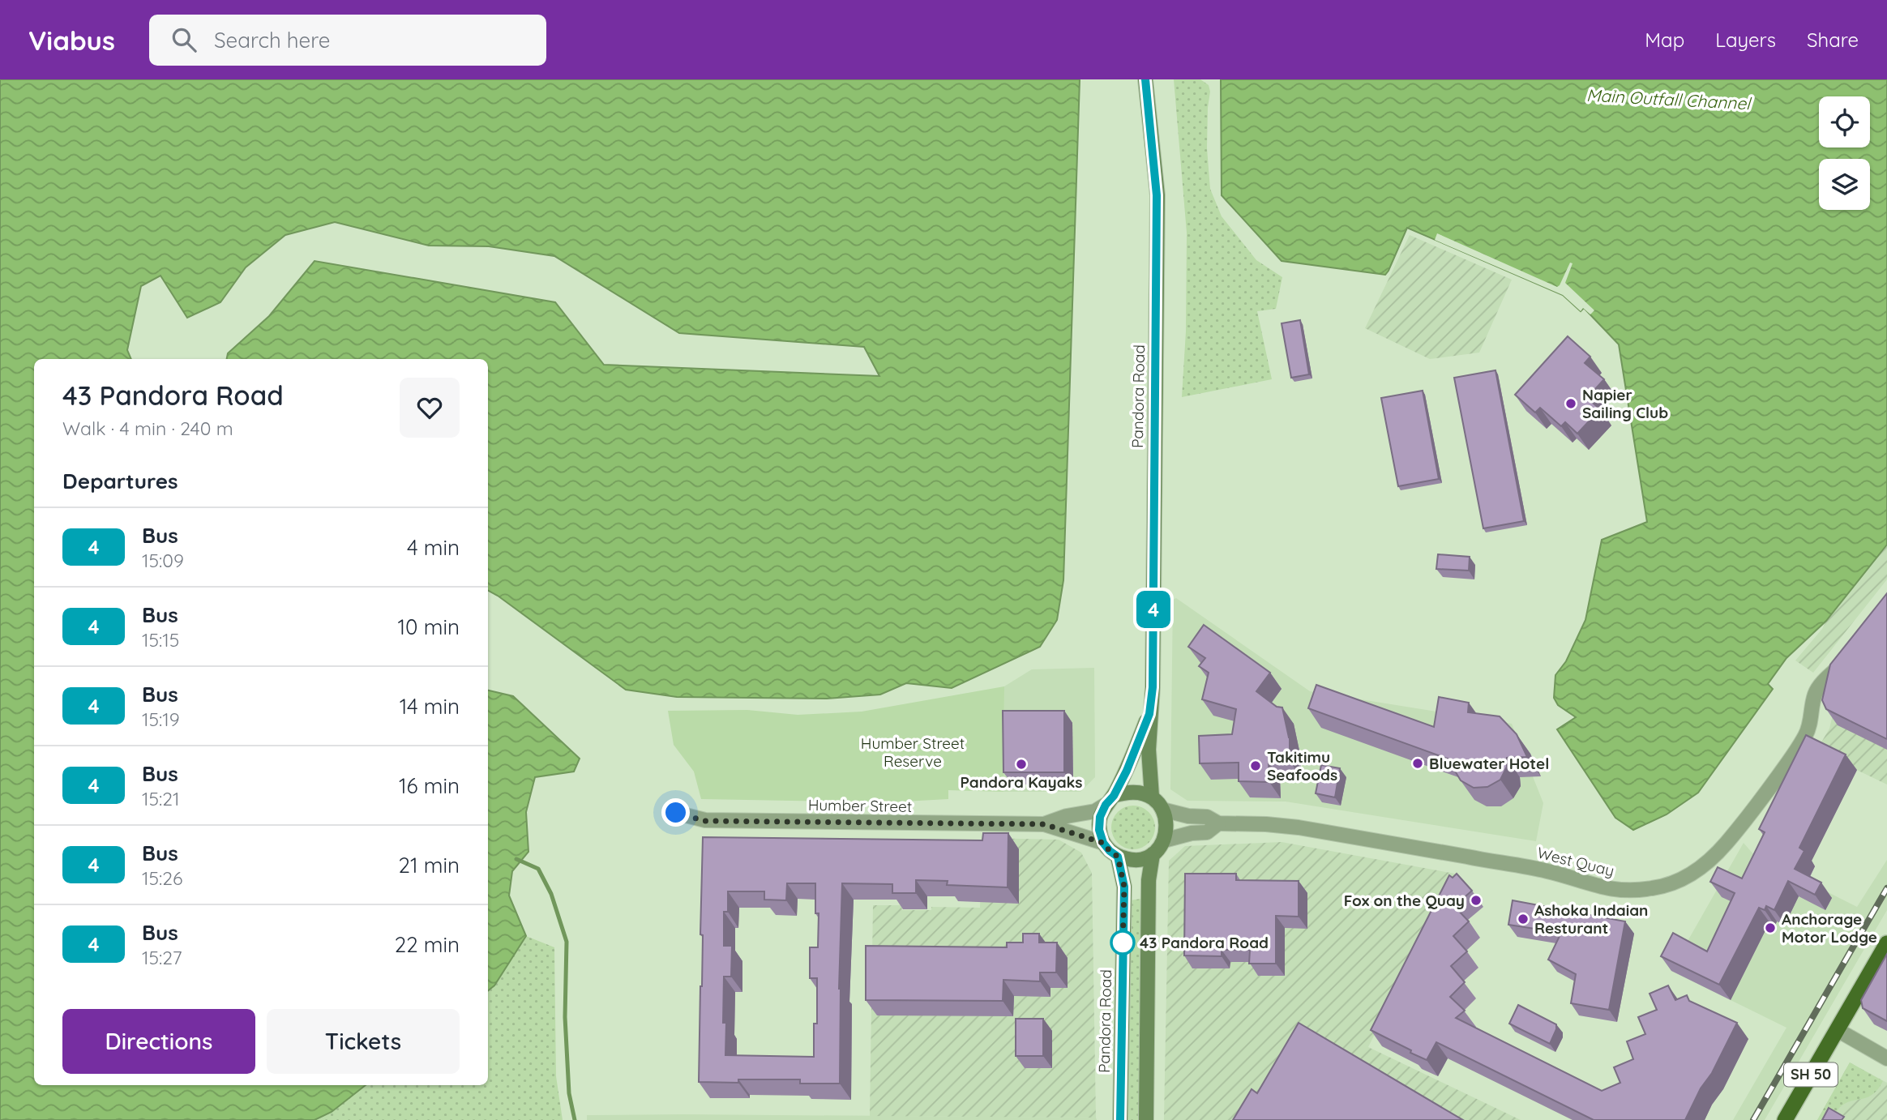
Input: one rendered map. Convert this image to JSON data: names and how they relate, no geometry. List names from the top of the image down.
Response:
{
  "streets": {
    "highway": ["SH 50"],
    "main road": ["Pandora Road"],
    "street": ["Humber Street", "West Quay"]
  },
  "crossings": [
    ["Pandora Road", "Humber Street"],
    ["Pandora Road", "West Quay"],
    ["Humber Street", "West Quay"]
  ],
  "water": ["Main Outfall Channel"],
  "parks": ["Humber Street Reserve"],
  "places": [
    "Napier Sailing Club",
    "Bluewater Hotel",
    "Pandora Kayaks",
    "Takitimu Seafoods",
    "Fox on the Quay",
    "Ashoka Indaian Resturant",
    "Anchorage Motor Lodge",
    "43 Pandora Road"
  ],
  "lines": ["bus line 4"],
  "page": {
    "header": "Viabus",
    "search": "Search here",
    "nav": ["Map", "Layers", "Share"],
    "on_map": "4",
    "heading": [
      ["43 Pandora Road", "Walk · 4 min · 240 m"],
      "Departures"
    ],
    "list": [
      {
        "mark": "4",
        "name": "Bus",
        "note": "15:09",
        "value": "4 min"
      },
      {
        "mark": "4",
        "name": "Bus",
        "note": "15:15",
        "value": "10 min"
      },
      {
        "mark": "4",
        "name": "Bus",
        "note": "15:19",
        "value": "14 min"
      },
      {
        "mark": "4",
        "name": "Bus",
        "note": "15:21",
        "value": "16 min"
      },
      {
        "mark": "4",
        "name": "Bus",
        "note": "15:26",
        "value": "21 min"
      },
      {
        "mark": "4",
        "name": "Bus",
        "note": "15:27",
        "value": "22 min"
      }
    ],
    "buttons": ["Directions", "Tickets"]
  }
}
